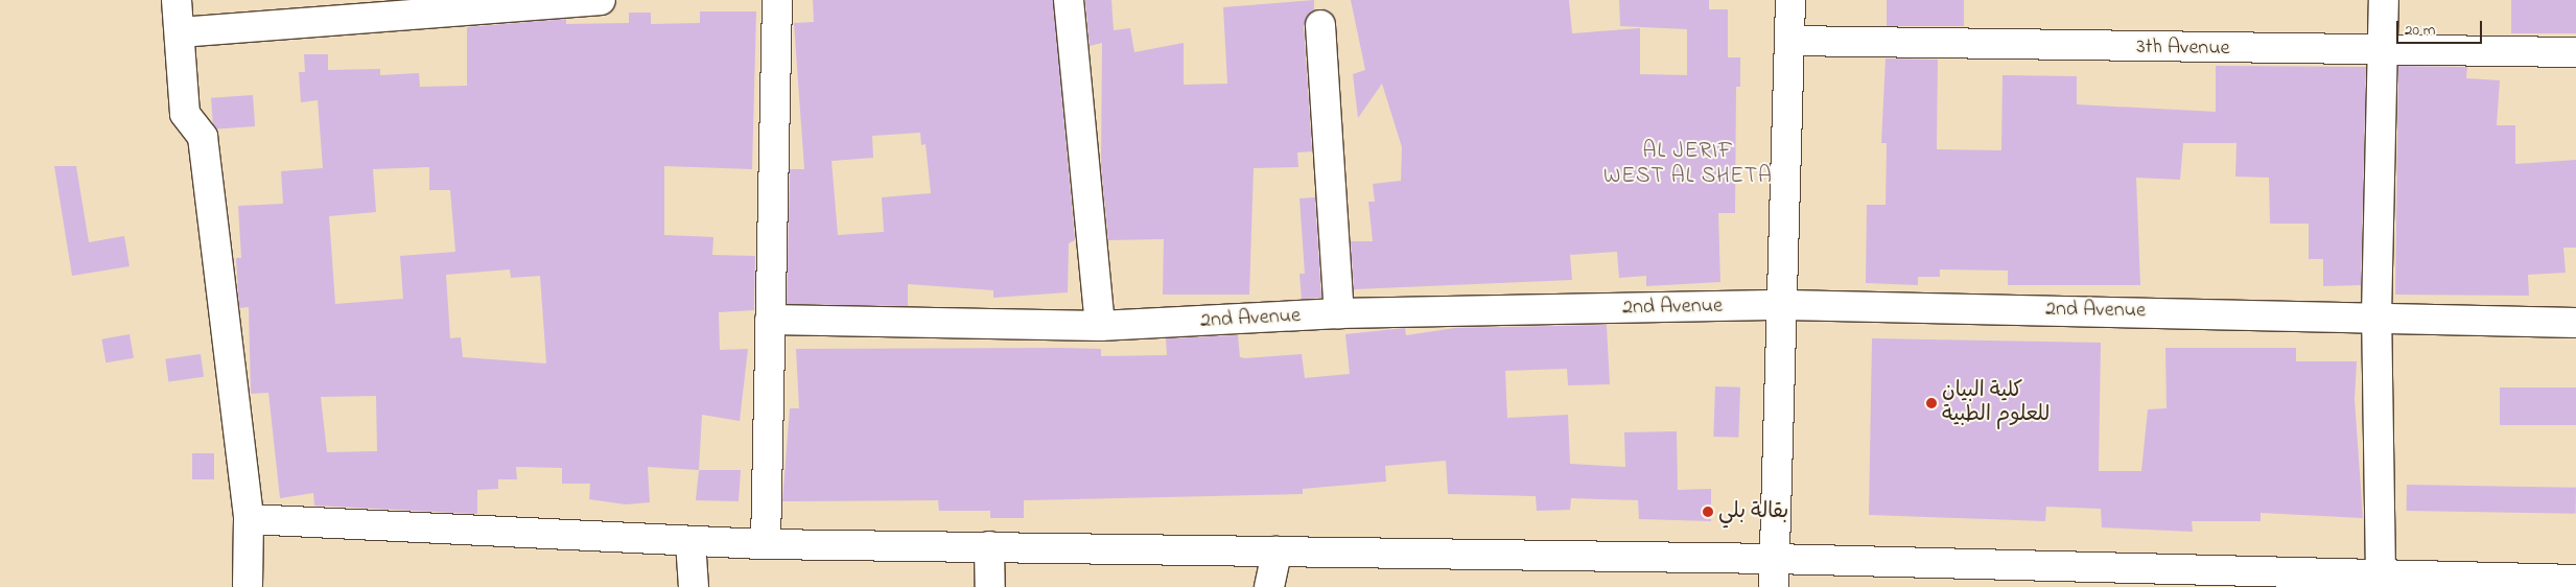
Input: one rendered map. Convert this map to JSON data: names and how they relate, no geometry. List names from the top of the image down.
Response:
{
  "streets": {
    "street": ["3th Avenue", "2nd Avenue"]
  },
  "districts": ["AL JERIF WEST AL SHETA"],
  "places": ["كلية البيان للعلوم الطبية", "بقالة بلي"],
  "scale_bar": "20 m"
}
